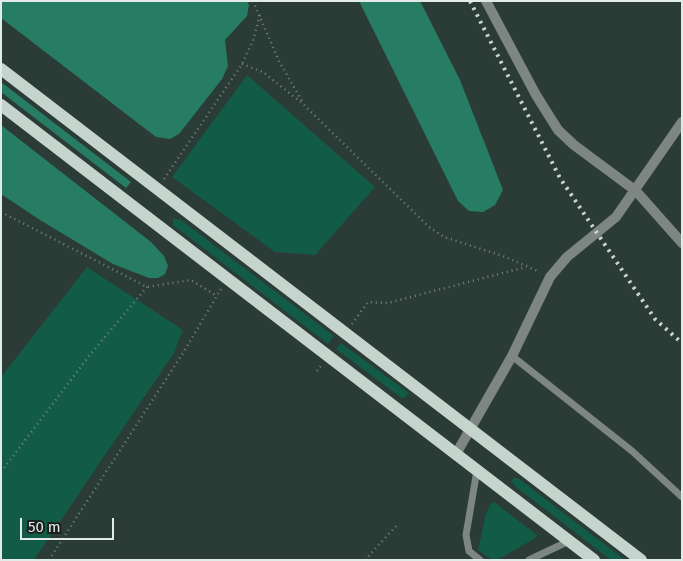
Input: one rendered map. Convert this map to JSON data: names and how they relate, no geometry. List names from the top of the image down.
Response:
{
  "scale_bar": "50 m"
}
